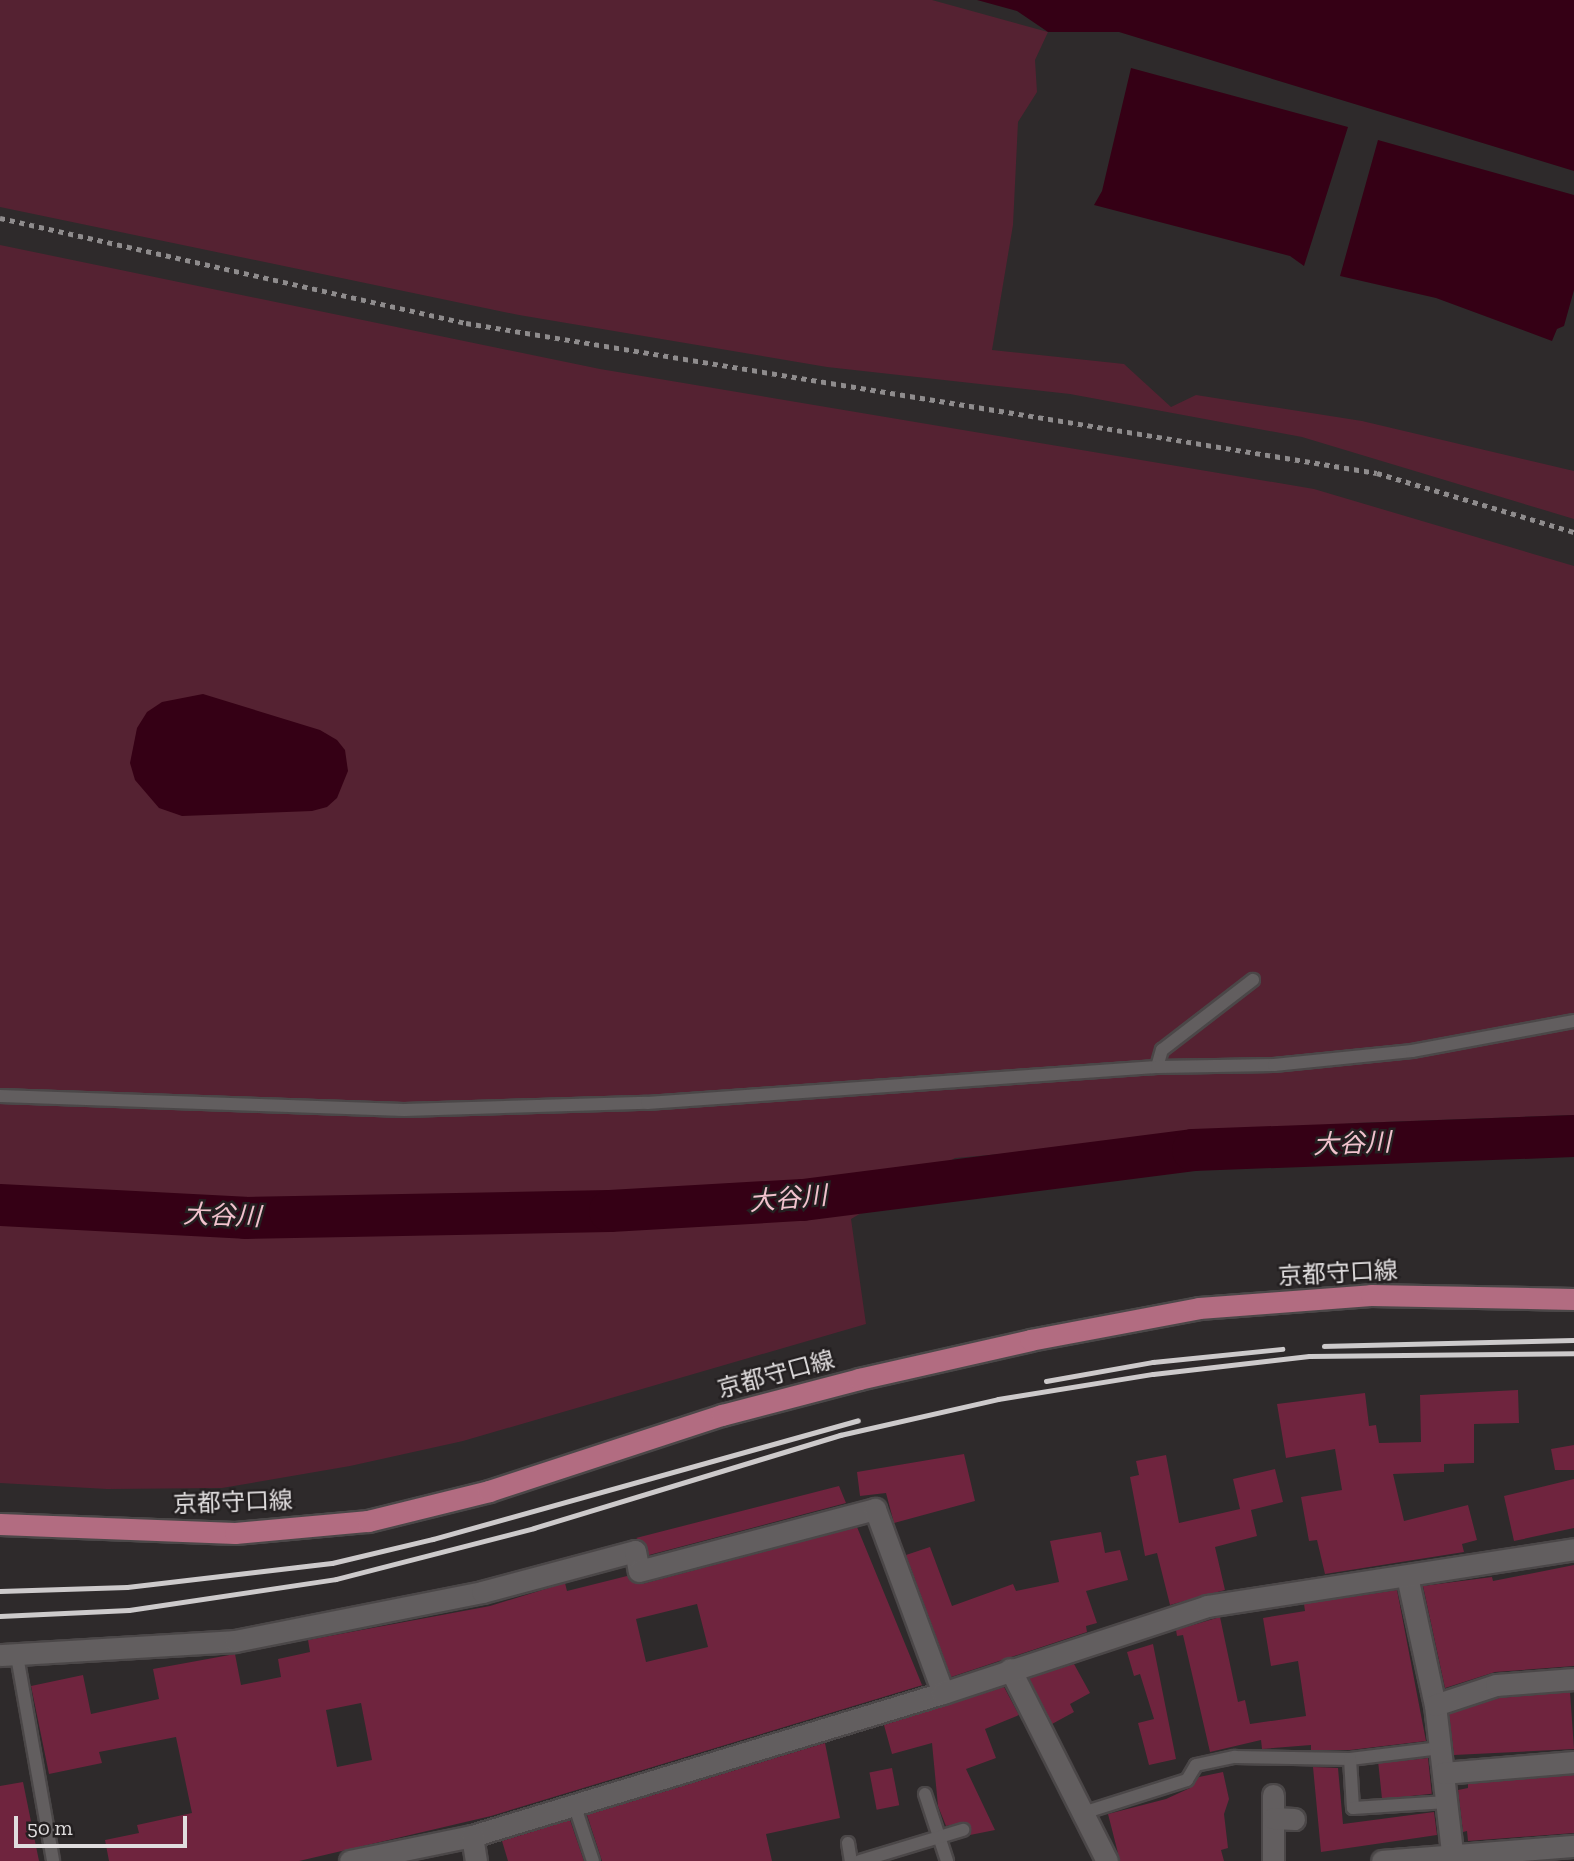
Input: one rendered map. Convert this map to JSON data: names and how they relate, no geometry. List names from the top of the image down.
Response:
{
  "streets": {
    "main road": ["京都守口線"]
  },
  "water": ["大谷川"],
  "scale_bar": "50 m"
}
